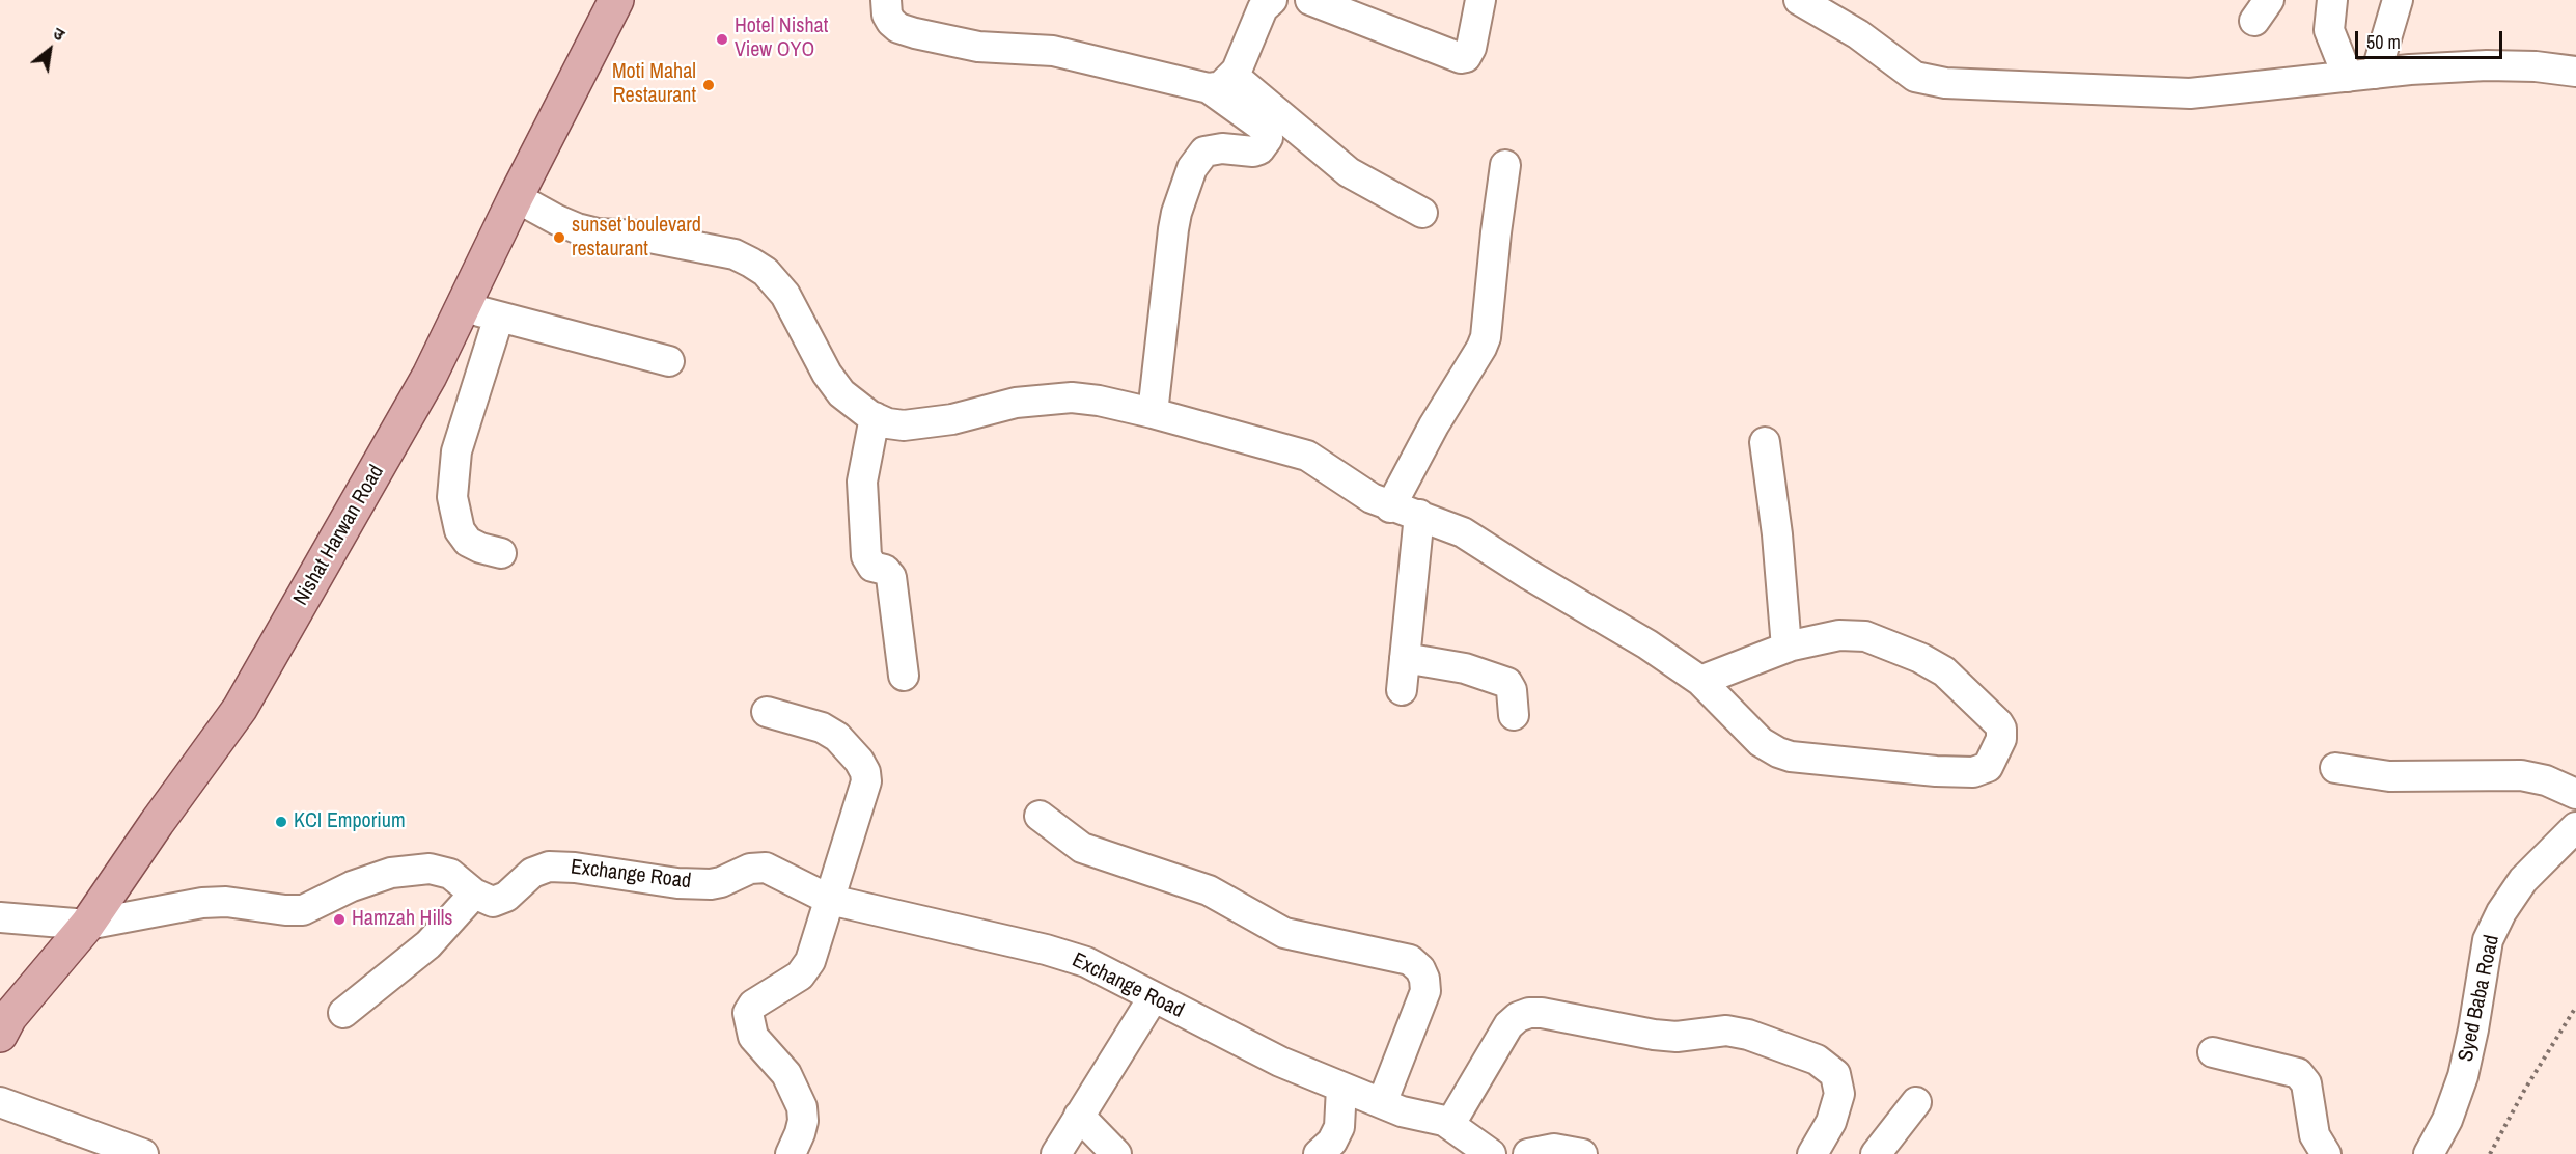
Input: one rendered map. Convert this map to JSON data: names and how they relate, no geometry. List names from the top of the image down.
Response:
{
  "streets": {
    "main road": ["Nishat Harwan Road"],
    "street": ["Exchange Road", "Syed Baba Road"]
  },
  "places": [
    "Hotel Nishat View OYO",
    "Moti Mahal Restaurant",
    "sunset boulevard restaurant",
    "KCI Emporium",
    "Hamzah Hills"
  ],
  "scale_bar": "50 m",
  "north": "top right"
}
